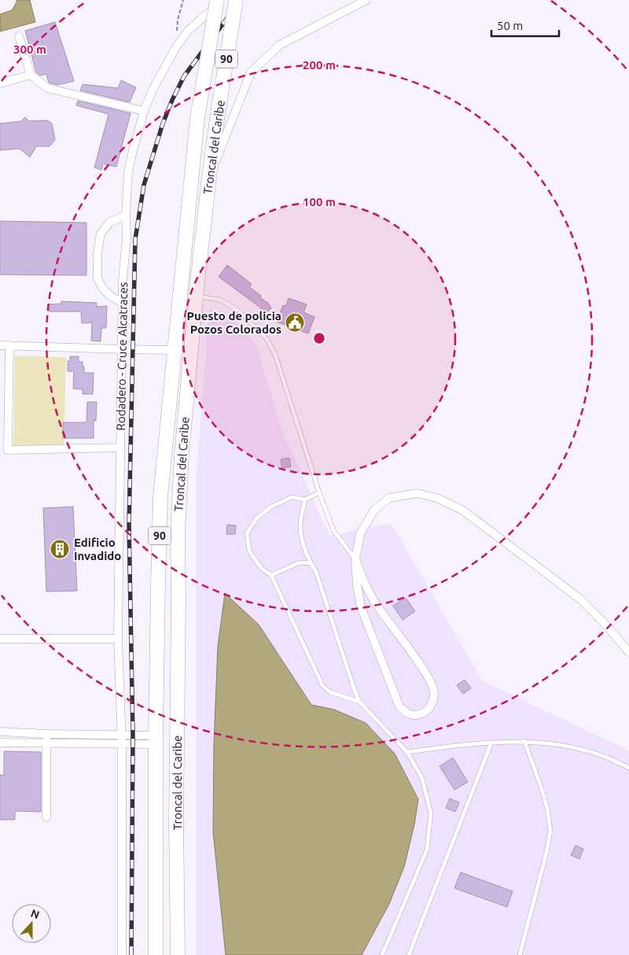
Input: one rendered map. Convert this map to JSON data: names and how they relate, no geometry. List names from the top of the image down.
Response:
{
  "streets": {
    "highway": ["90", "Troncal del Caribe"],
    "street": ["Rodadero - Cruce Alcatraces"]
  },
  "places": {
    "public building": ["Puesto de policia Pozos Colorados"],
    "building": ["Edificio Invadido"]
  },
  "scale_bar": "50 m",
  "north": "top",
  "rings": ["300 m", "200 m", "100 m"]
}
